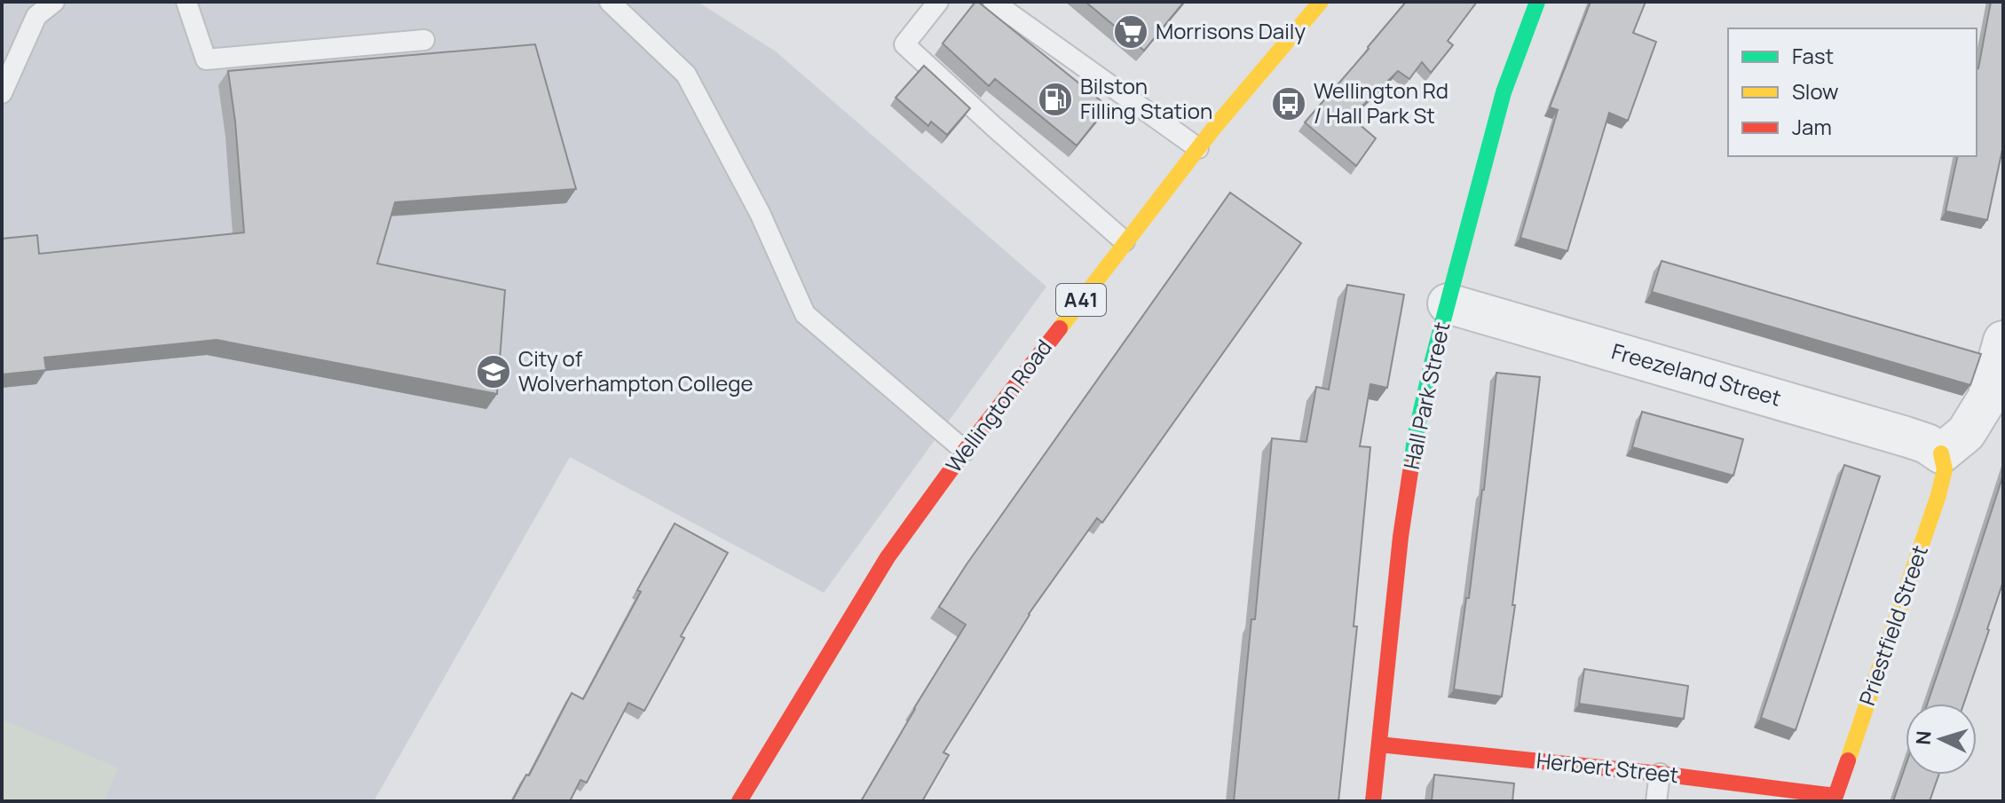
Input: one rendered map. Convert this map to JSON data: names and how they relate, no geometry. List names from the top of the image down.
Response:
{
  "streets": {
    "main road": [
      "A41",
      "Hall Park Street",
      "Wellington Road",
      "Priestfield Street",
      "Herbert Street"
    ],
    "street": ["Freezeland Street"]
  },
  "crossings": [
    ["Freezeland Street", "Hall Park Street"],
    ["Freezeland Street", "Priestfield Street"],
    ["Hall Park Street", "Herbert Street"],
    ["Priestfield Street", "Herbert Street"]
  ],
  "places": {
    "supermarket": ["Morrisons Daily"],
    "fuel station": ["Bilston Filling Station"],
    "bus stop": ["Wellington Rd / Hall Park St"],
    "school or university": ["City of Wolverhampton College"]
  },
  "legend": ["Fast", "Slow", "Jam"],
  "north": "left"
}
